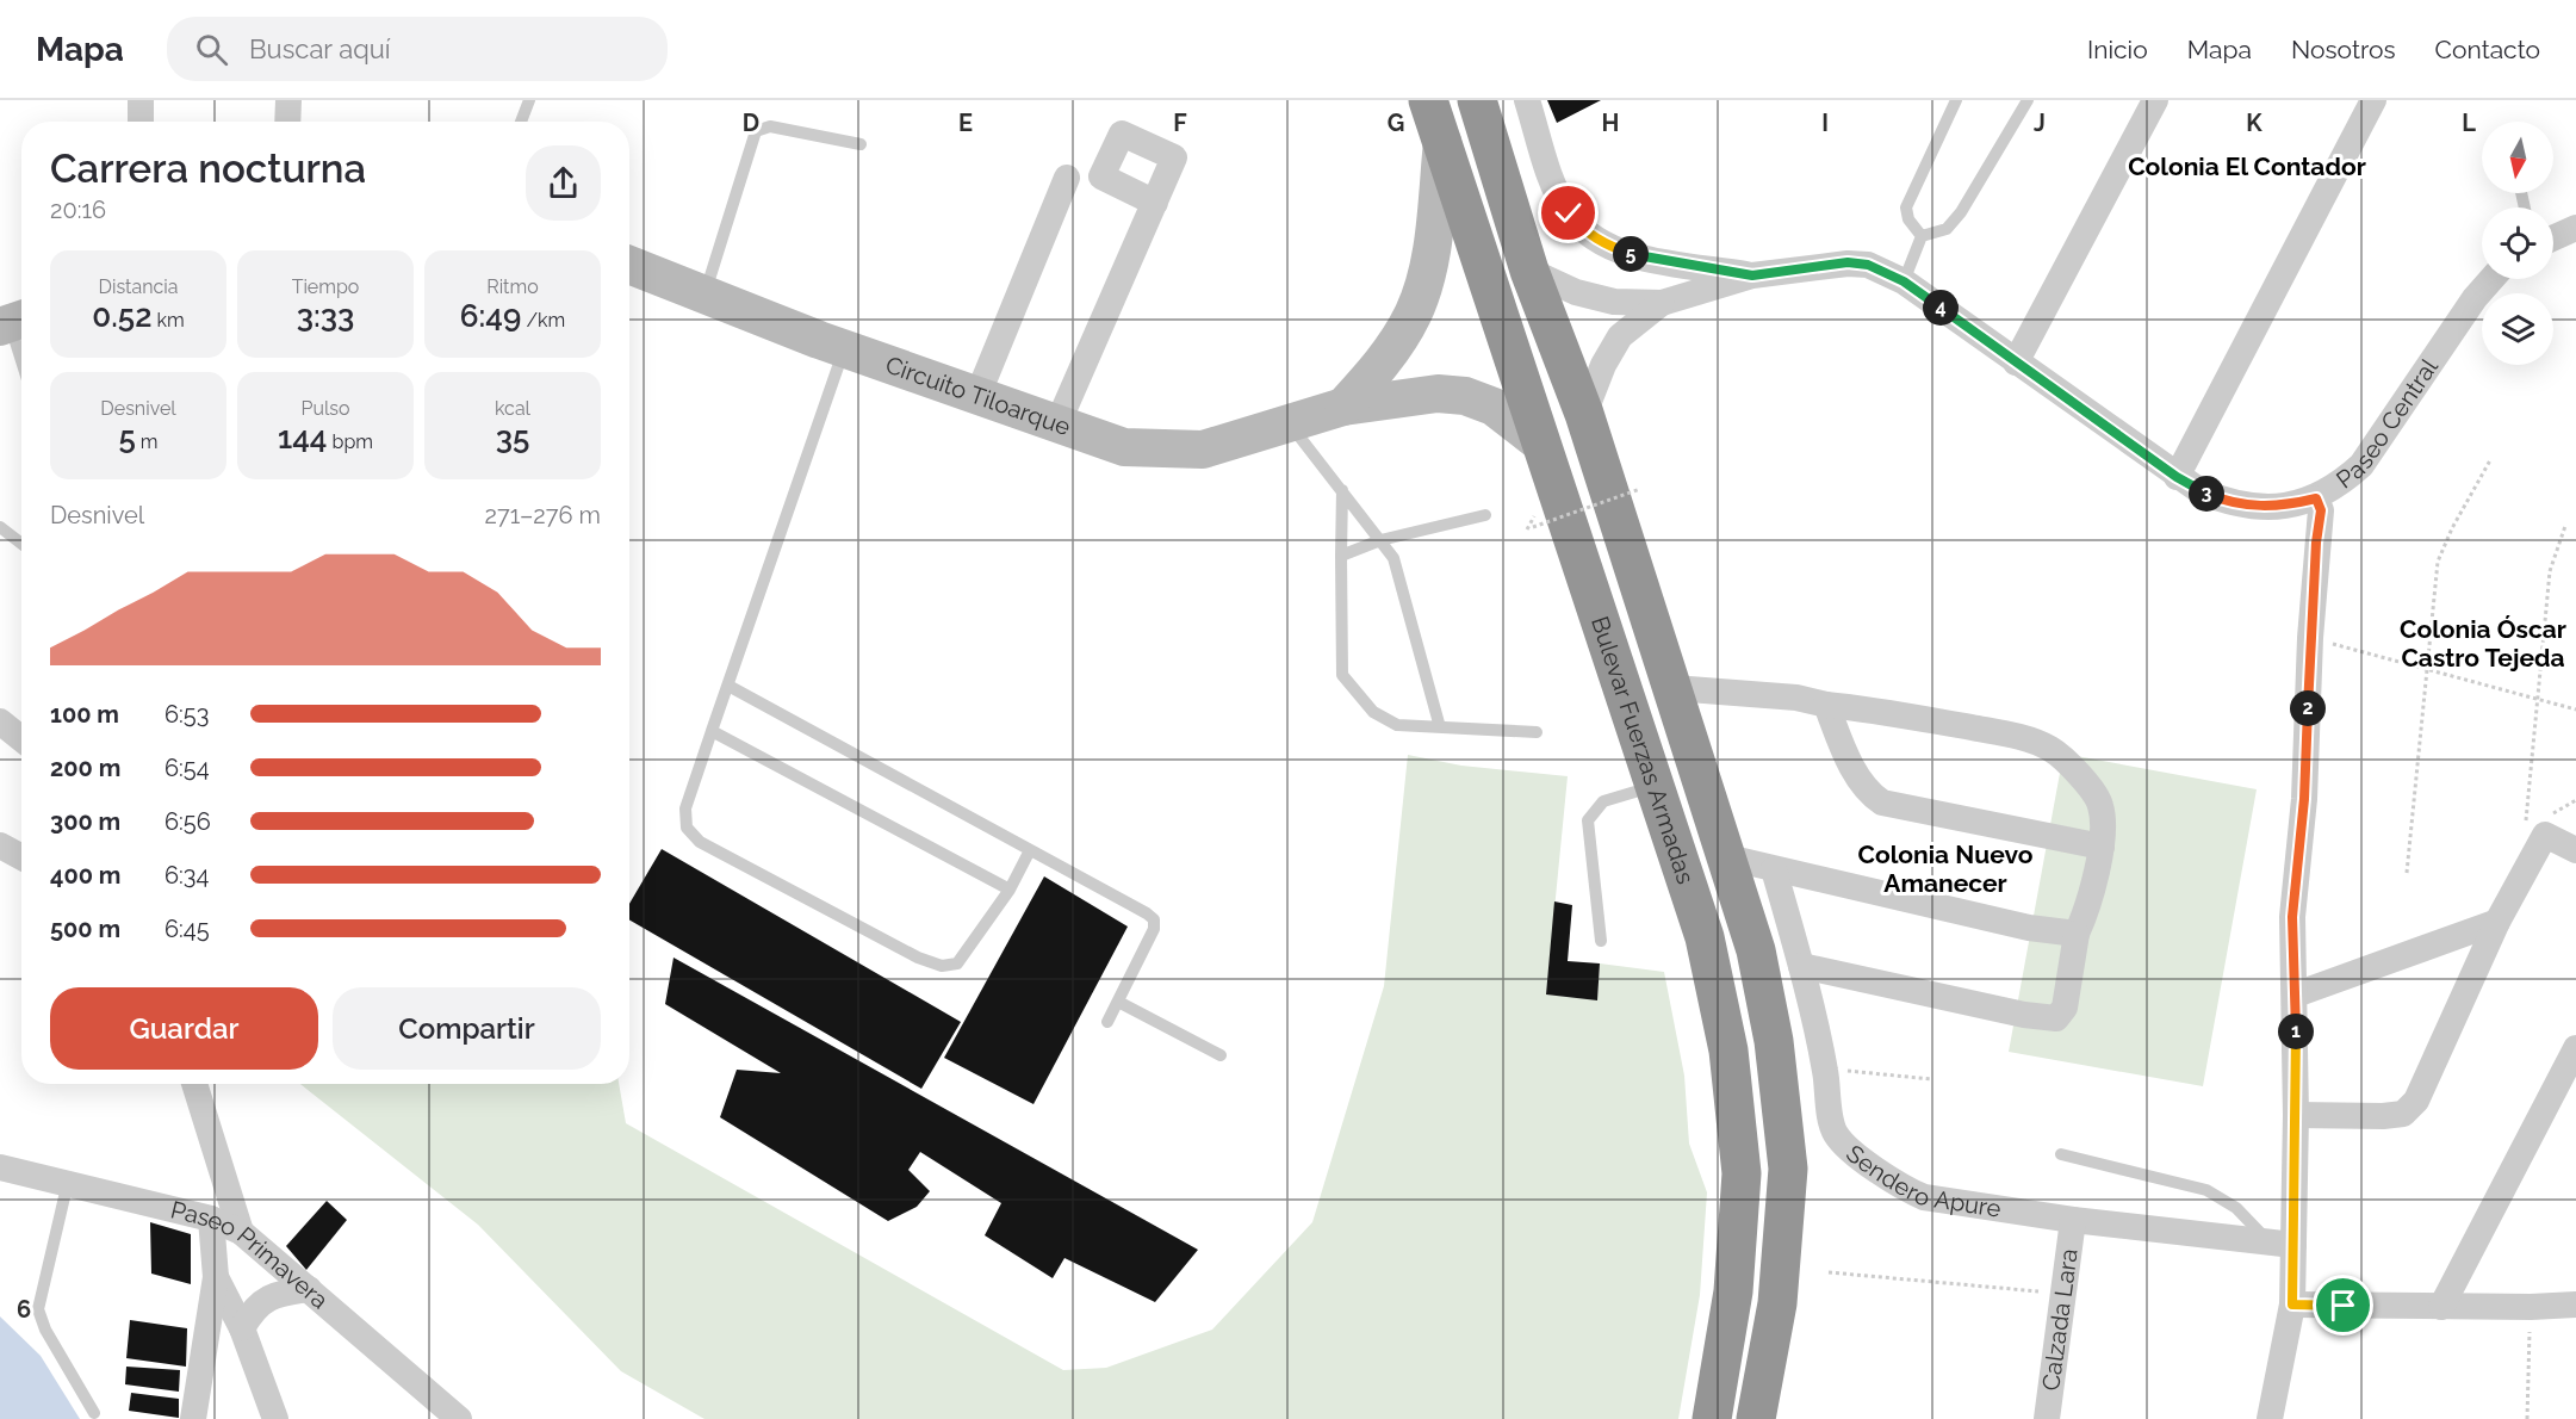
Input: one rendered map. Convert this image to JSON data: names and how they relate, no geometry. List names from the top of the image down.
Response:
{
  "streets": {
    "highway": ["Bulevar Fuerzas Armadas"],
    "street": [
      "Circuito Tiloarque",
      "Paseo Central",
      "Sendero Apure",
      "Paseo Primavera",
      "Calzada Lara"
    ]
  },
  "crossings": [
    ["Circuito Tiloarque", "Bulevar Fuerzas Armadas"],
    ["Paseo Central", "Bulevar Fuerzas Armadas"],
    ["Sendero Apure", "Calzada Lara"]
  ],
  "districts": ["Colonia El Contador", "Colonia Óscar Castro Tejeda", "Colonia Nuevo Amanecer"],
  "north": "bottom",
  "page": {
    "header": "Mapa",
    "search": "Buscar aquí",
    "nav": [
      "Inicio",
      "Mapa",
      "Nosotros",
      "Contacto"
    ],
    "heading": ["Carrera nocturna", "20:16"],
    "pins": [
      "5",
      "4",
      "3",
      "2",
      "1"
    ],
    "stats": [
      ["Distancia", "0.52 km"],
      ["Tiempo", "3:33"],
      ["Ritmo", "6:49 /km"],
      ["Desnivel", "5 m"],
      ["Pulso", "144 bpm"],
      ["kcal", "35"]
    ],
    "chart": ["Desnivel", "271–276 m"],
    "list": [
      {
        "name": "100 m",
        "note": "6:53"
      },
      {
        "name": "200 m",
        "note": "6:54"
      },
      {
        "name": "300 m",
        "note": "6:56"
      },
      {
        "name": "400 m",
        "note": "6:34"
      },
      {
        "name": "500 m",
        "note": "6:45"
      }
    ],
    "buttons": ["Guardar", "Compartir"]
  },
  "grid": {
    "columns": [
      "D",
      "E",
      "F",
      "G",
      "H",
      "I",
      "J",
      "K",
      "L"
    ],
    "rows": ["6"]
  }
}
